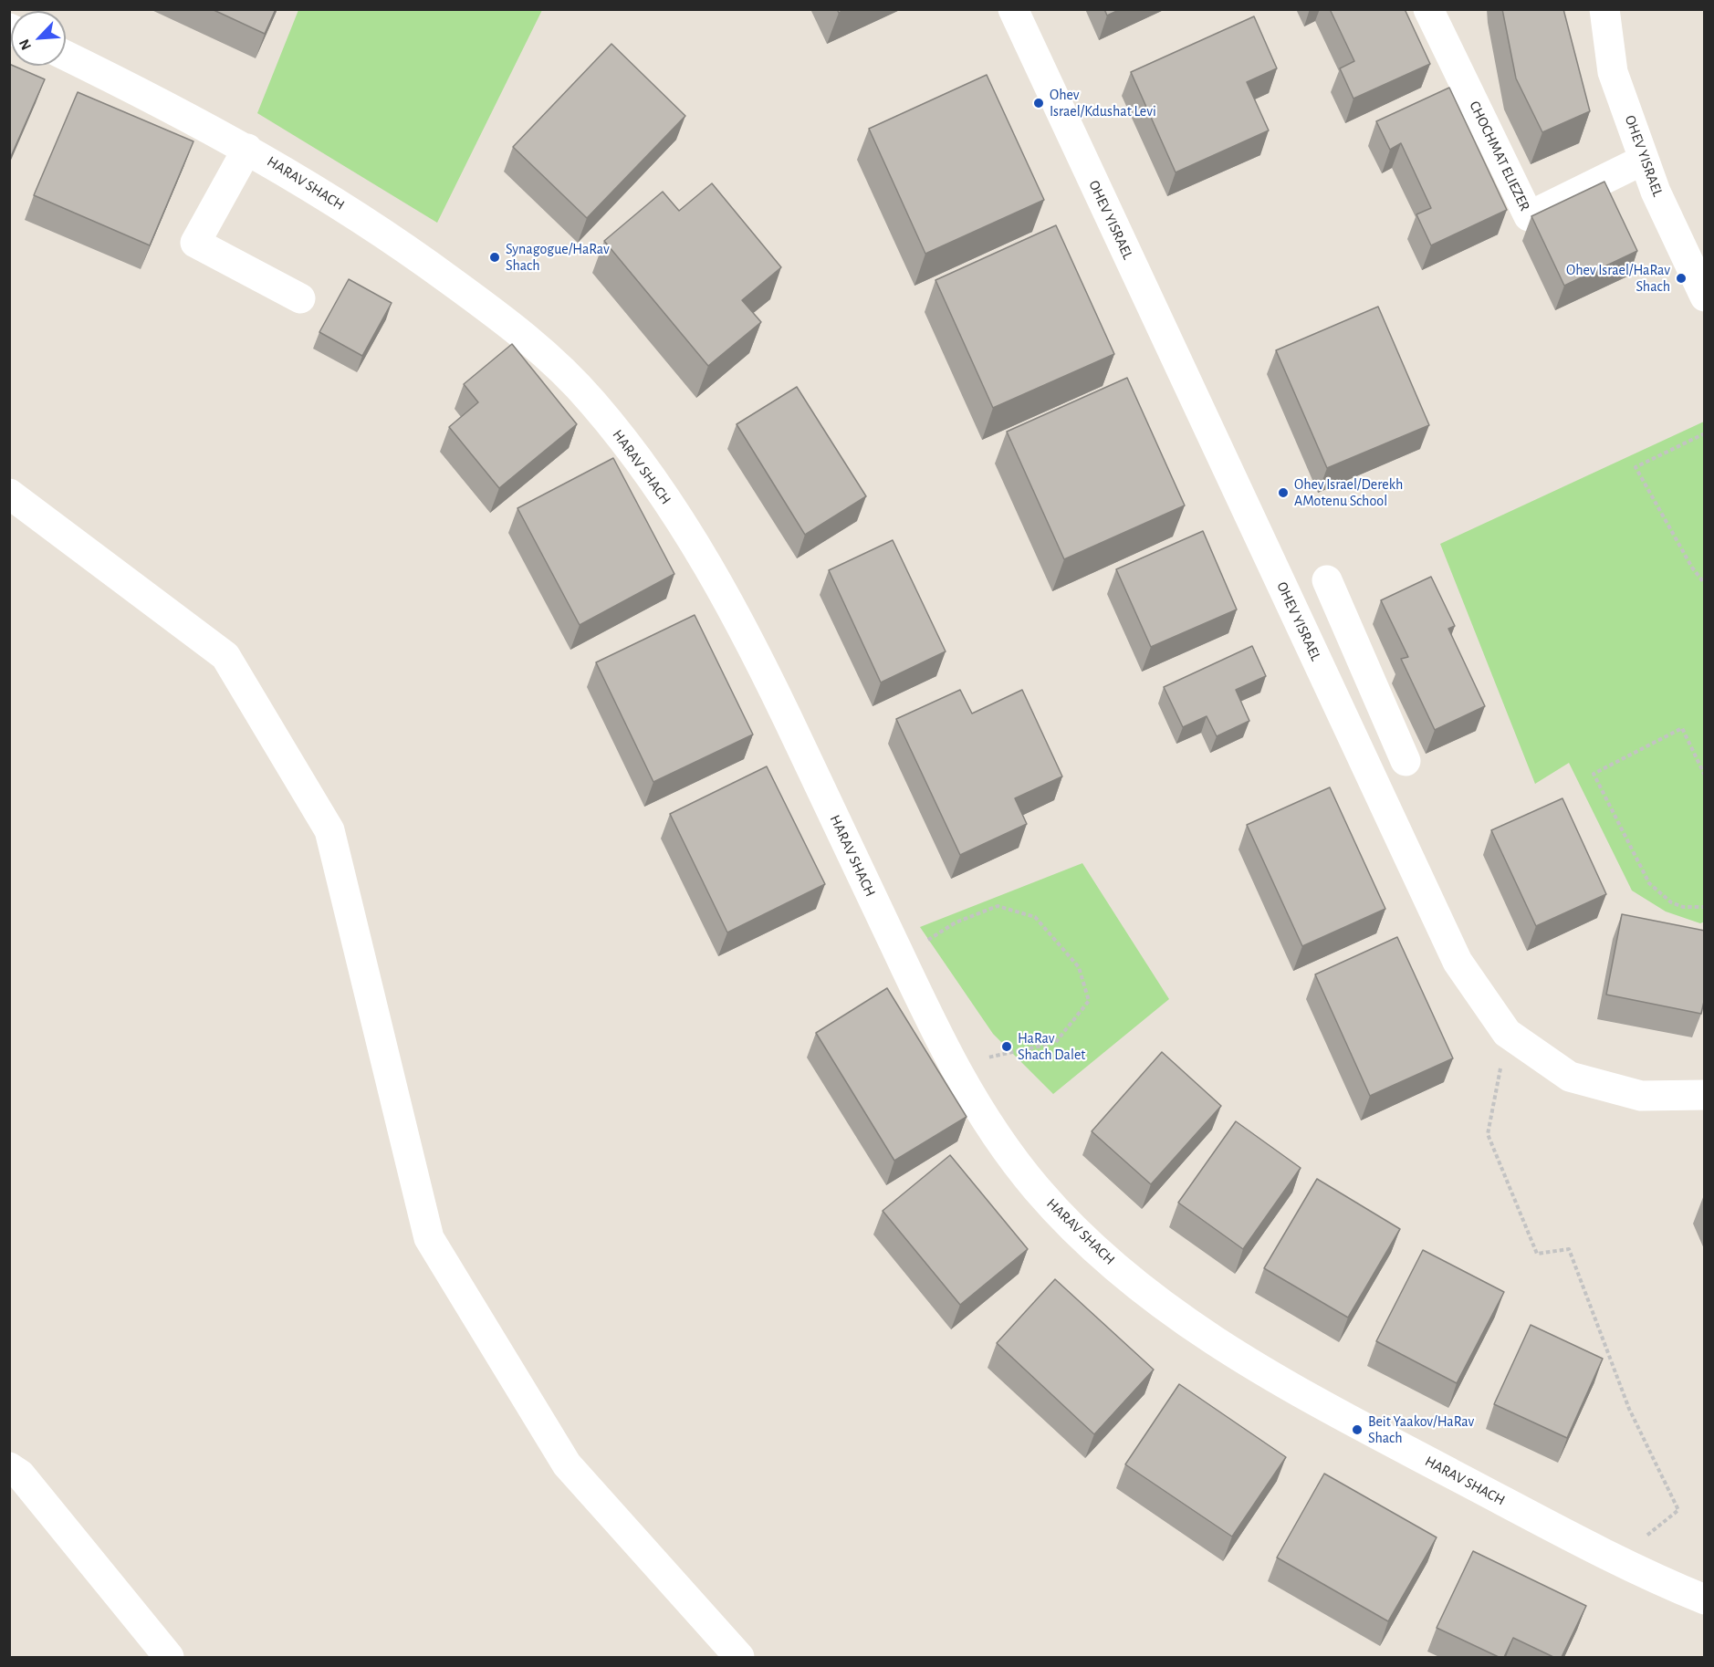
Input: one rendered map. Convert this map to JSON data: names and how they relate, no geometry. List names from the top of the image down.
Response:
{
  "streets": {
    "street": ["CHOCHMAT ELIEZER", "OHEV YISRAEL", "HARAV SHACH"]
  },
  "crossings": [
    ["CHOCHMAT ELIEZER", "OHEV YISRAEL"]
  ],
  "places": [
    "Ohev Israel/Kdushat Levi",
    "Synagogue/HaRav Shach",
    "Ohev Israel/HaRav Shach",
    "Ohev Israel/Derekh AMotenu School",
    "HaRav Shach Dalet",
    "Beit Yaakov/HaRav Shach"
  ],
  "north": "bottom left"
}
